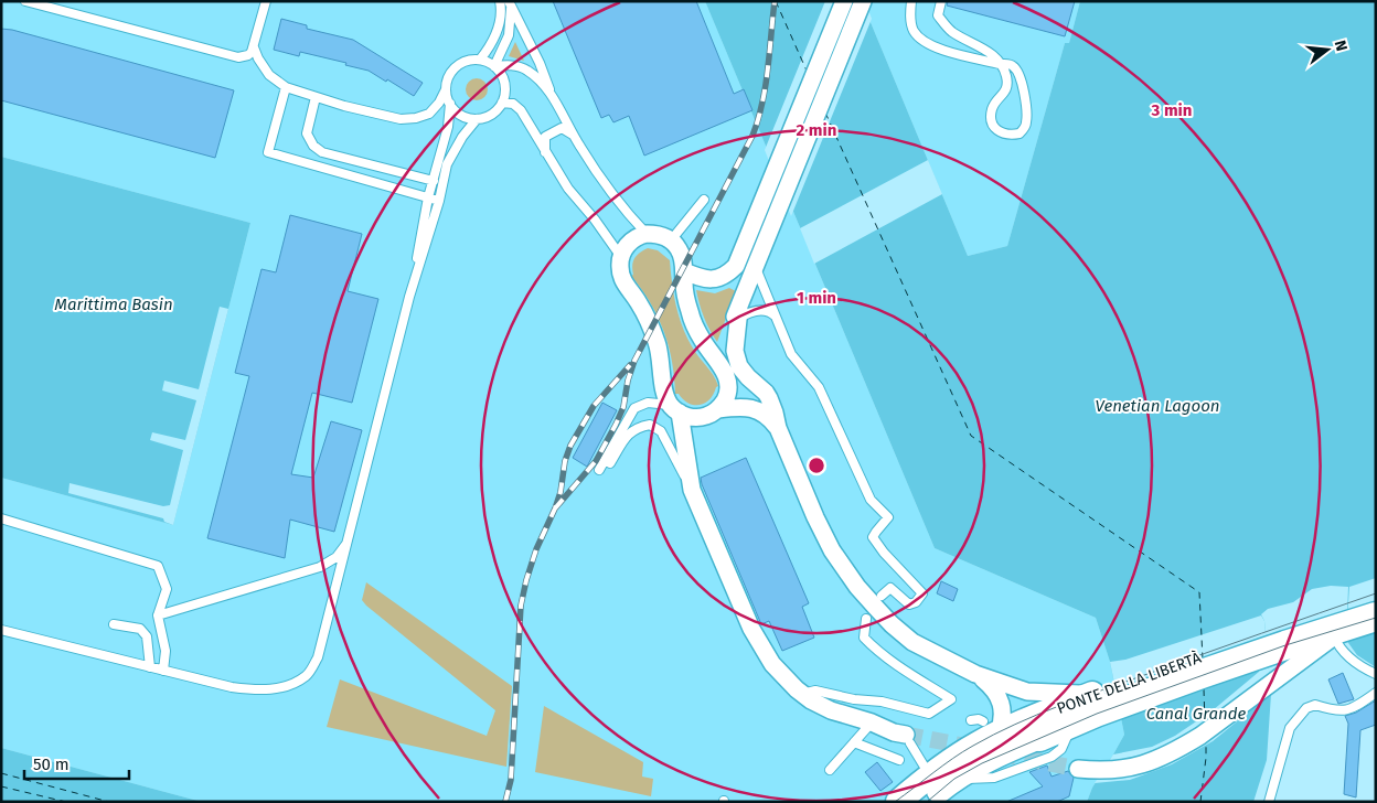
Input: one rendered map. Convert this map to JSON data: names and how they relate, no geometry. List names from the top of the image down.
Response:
{
  "streets": {
    "highway": ["PONTE DELLA LIBERTÀ"]
  },
  "water": ["Marittima Basin", "Venetian Lagoon", "Canal Grande"],
  "scale_bar": "50 m",
  "north": "right",
  "rings": ["3 min", "2 min", "1 min"]
}
